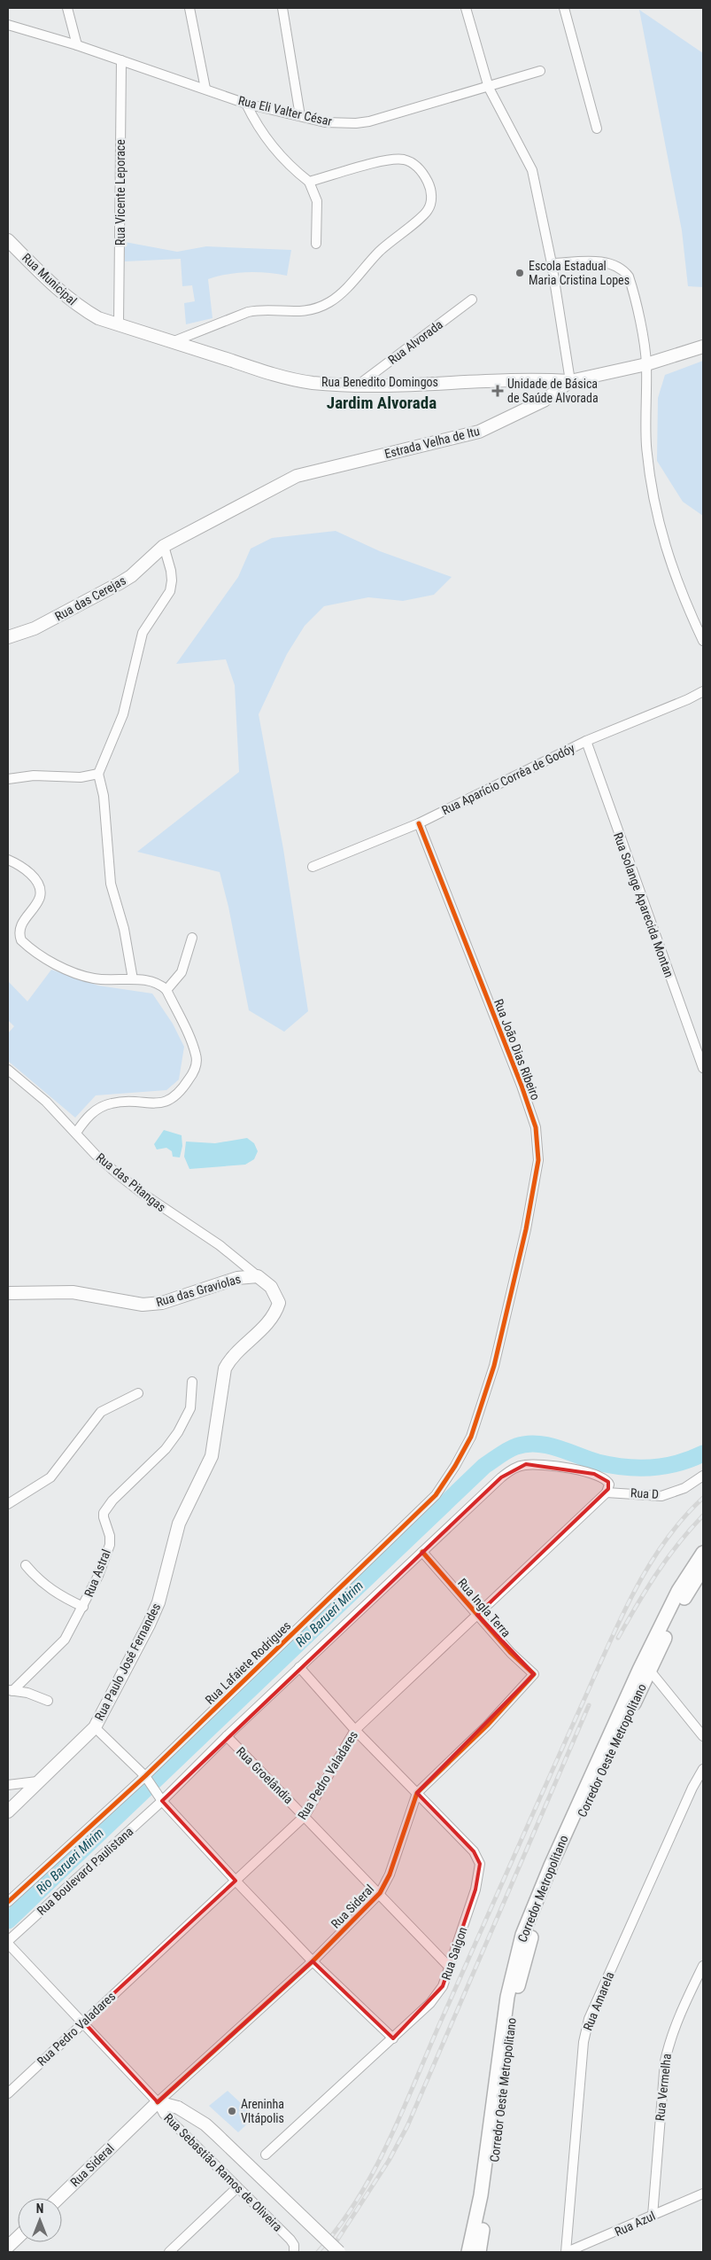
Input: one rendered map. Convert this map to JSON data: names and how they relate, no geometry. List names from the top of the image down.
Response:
{
  "streets": {
    "main road": [
      "Rua Municipal",
      "Rua Benedito Domingos",
      "Estrada Velha de Itu",
      "Rua das Cerejas",
      "Rua das Graviolas",
      "Rua Paulo José Fernandes",
      "Corredor Oeste Metropolitano",
      "Corredor Metropolitano",
      "Rua Sideral"
    ],
    "street": [
      "Rua Eli Valter César",
      "Rua Vicente Leporace",
      "Rua Alvorada",
      "Rua Aparício Corrêa de Godóy",
      "Rua Solange Aparecida Montan",
      "Rua João Dias Ribeiro",
      "Rua das Pitangas",
      "Rua D",
      "Rua Astral",
      "Rua Ingla Terra",
      "Rua Lafaiete Rodrigues",
      "Rua Groelândia",
      "Rua Pedro Valadares",
      "Rua Boulevard Paulistana",
      "Rua Saigon",
      "Rua Amarela",
      "Rua Vermelha",
      "Rua Sebastião Ramos de Oliveira",
      "Rua Azul"
    ]
  },
  "crossings": [
    ["Rua Eli Valter César", "Rua Vicente Leporace"],
    ["Rua Vicente Leporace", "Rua Municipal"],
    ["Rua Vicente Leporace", "Rua Benedito Domingos"],
    ["Rua Municipal", "Rua Benedito Domingos"],
    ["Rua Alvorada", "Rua Benedito Domingos"],
    ["Rua Benedito Domingos", "Estrada Velha de Itu"],
    ["Estrada Velha de Itu", "Rua das Cerejas"],
    ["Rua Aparício Corrêa de Godóy", "Rua Solange Aparecida Montan"],
    ["Rua Aparício Corrêa de Godóy", "Rua João Dias Ribeiro"],
    ["Rua João Dias Ribeiro", "Rua Lafaiete Rodrigues"],
    ["Rua das Pitangas", "Rua das Graviolas"],
    ["Rua das Pitangas", "Rua Paulo José Fernandes"],
    ["Rua das Graviolas", "Rua Paulo José Fernandes"],
    ["Rua D", "Rua Pedro Valadares"],
    ["Rua Ingla Terra", "Rua Pedro Valadares"],
    ["Rua Ingla Terra", "Rua Sideral"],
    ["Rua Groelândia", "Rua Pedro Valadares"],
    ["Rua Groelândia", "Rua Sideral"],
    ["Rua Groelândia", "Rua Saigon"],
    ["Rua Pedro Valadares", "Rua Sebastião Ramos de Oliveira"],
    ["Rua Boulevard Paulistana", "Rua Sebastião Ramos de Oliveira"],
    ["Rua Sideral", "Rua Saigon"],
    ["Rua Sideral", "Rua Sebastião Ramos de Oliveira"],
    ["Rua Amarela", "Rua Azul"],
    ["Rua Vermelha", "Rua Azul"]
  ],
  "districts": ["Jardim Alvorada"],
  "water": ["Rio Barueri Mirim"],
  "places": {
    "other": ["Escola Estadual Maria Cristina Lopes", "Areninha VItápolis"],
    "health": ["Unidade de Básica de Saúde Alvorada"]
  },
  "north": "top"
}
